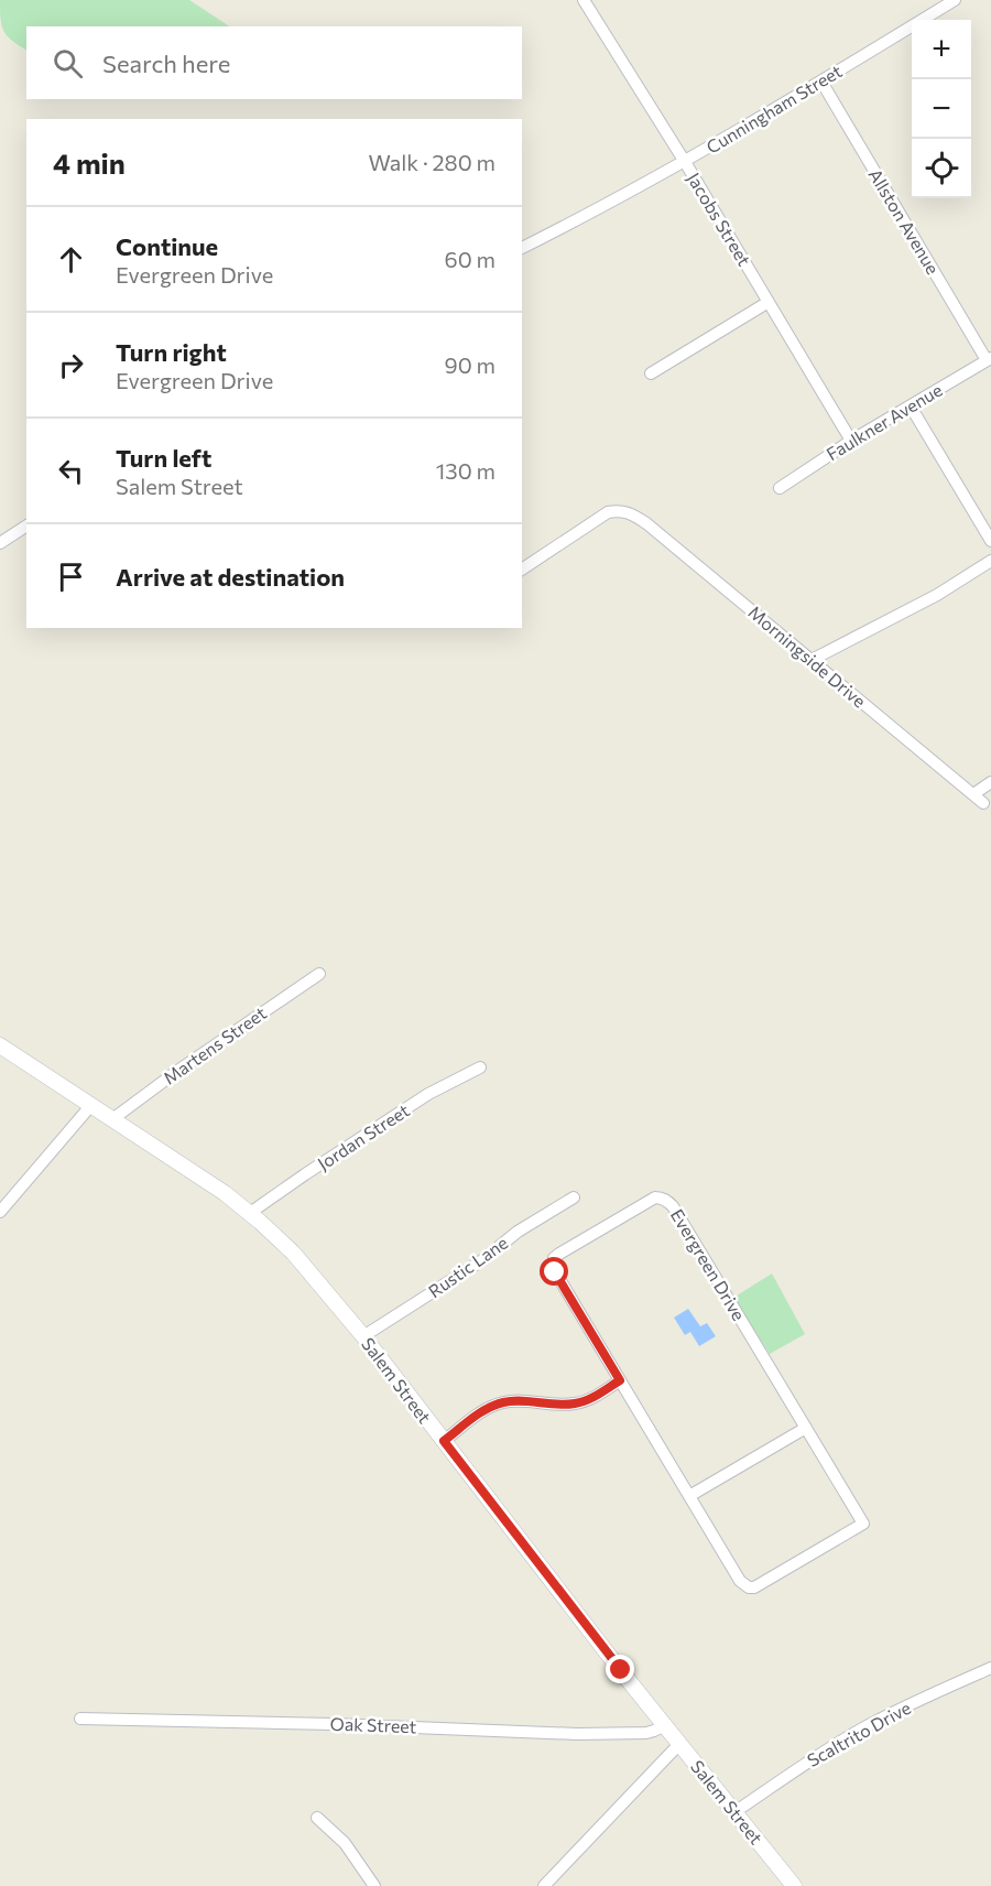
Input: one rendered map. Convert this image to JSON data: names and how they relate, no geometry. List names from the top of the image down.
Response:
{
  "streets": {
    "street": [
      "Cunningham Street",
      "Jacobs Street",
      "Allston Avenue",
      "Faulkner Avenue",
      "Morningside Drive",
      "Martens Street",
      "Jordan Street",
      "Evergreen Drive",
      "Rustic Lane",
      "Salem Street",
      "Oak Street",
      "Scaltrito Drive"
    ]
  },
  "crossings": [
    ["Cunningham Street", "Jacobs Street"],
    ["Cunningham Street", "Allston Avenue"],
    ["Jacobs Street", "Faulkner Avenue"],
    ["Allston Avenue", "Faulkner Avenue"],
    ["Martens Street", "Salem Street"],
    ["Jordan Street", "Salem Street"],
    ["Rustic Lane", "Salem Street"],
    ["Salem Street", "Oak Street"],
    ["Salem Street", "Scaltrito Drive"]
  ],
  "page": {
    "map_buttons": ["+", "−"],
    "search": "Search here",
    "heading": ["4 min", "Walk · 280 m"],
    "list": [
      ["Continue", "Evergreen Drive", "60 m"],
      ["Turn right", "Evergreen Drive", "90 m"],
      ["Turn left", "Salem Street", "130 m"],
      "Arrive at destination"
    ]
  }
}
